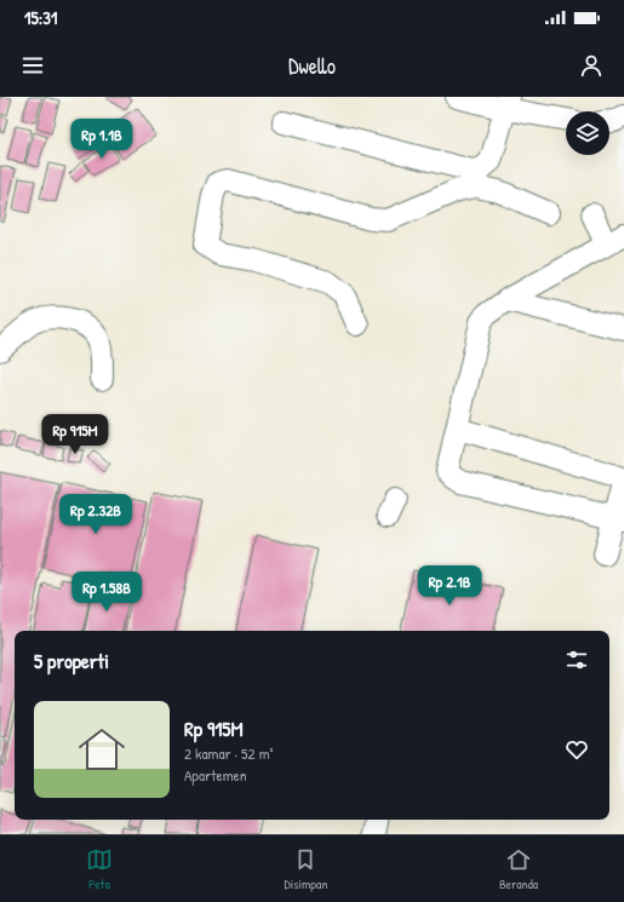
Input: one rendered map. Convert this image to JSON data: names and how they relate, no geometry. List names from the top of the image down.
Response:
{
  "page": {
    "status": "15:31",
    "header": "Dwello",
    "price": [
      "Rp 1.1B",
      "Rp 915M",
      "Rp 2.32B",
      "Rp 2.1B",
      "Rp 1.58B"
    ],
    "heading": "5 properti",
    "list": [
      {
        "name": "Rp 915M",
        "note": "2 kamar · 52 m² · Apartemen"
      }
    ],
    "tabs": ["Peta", "Disimpan", "Beranda"]
  }
}
